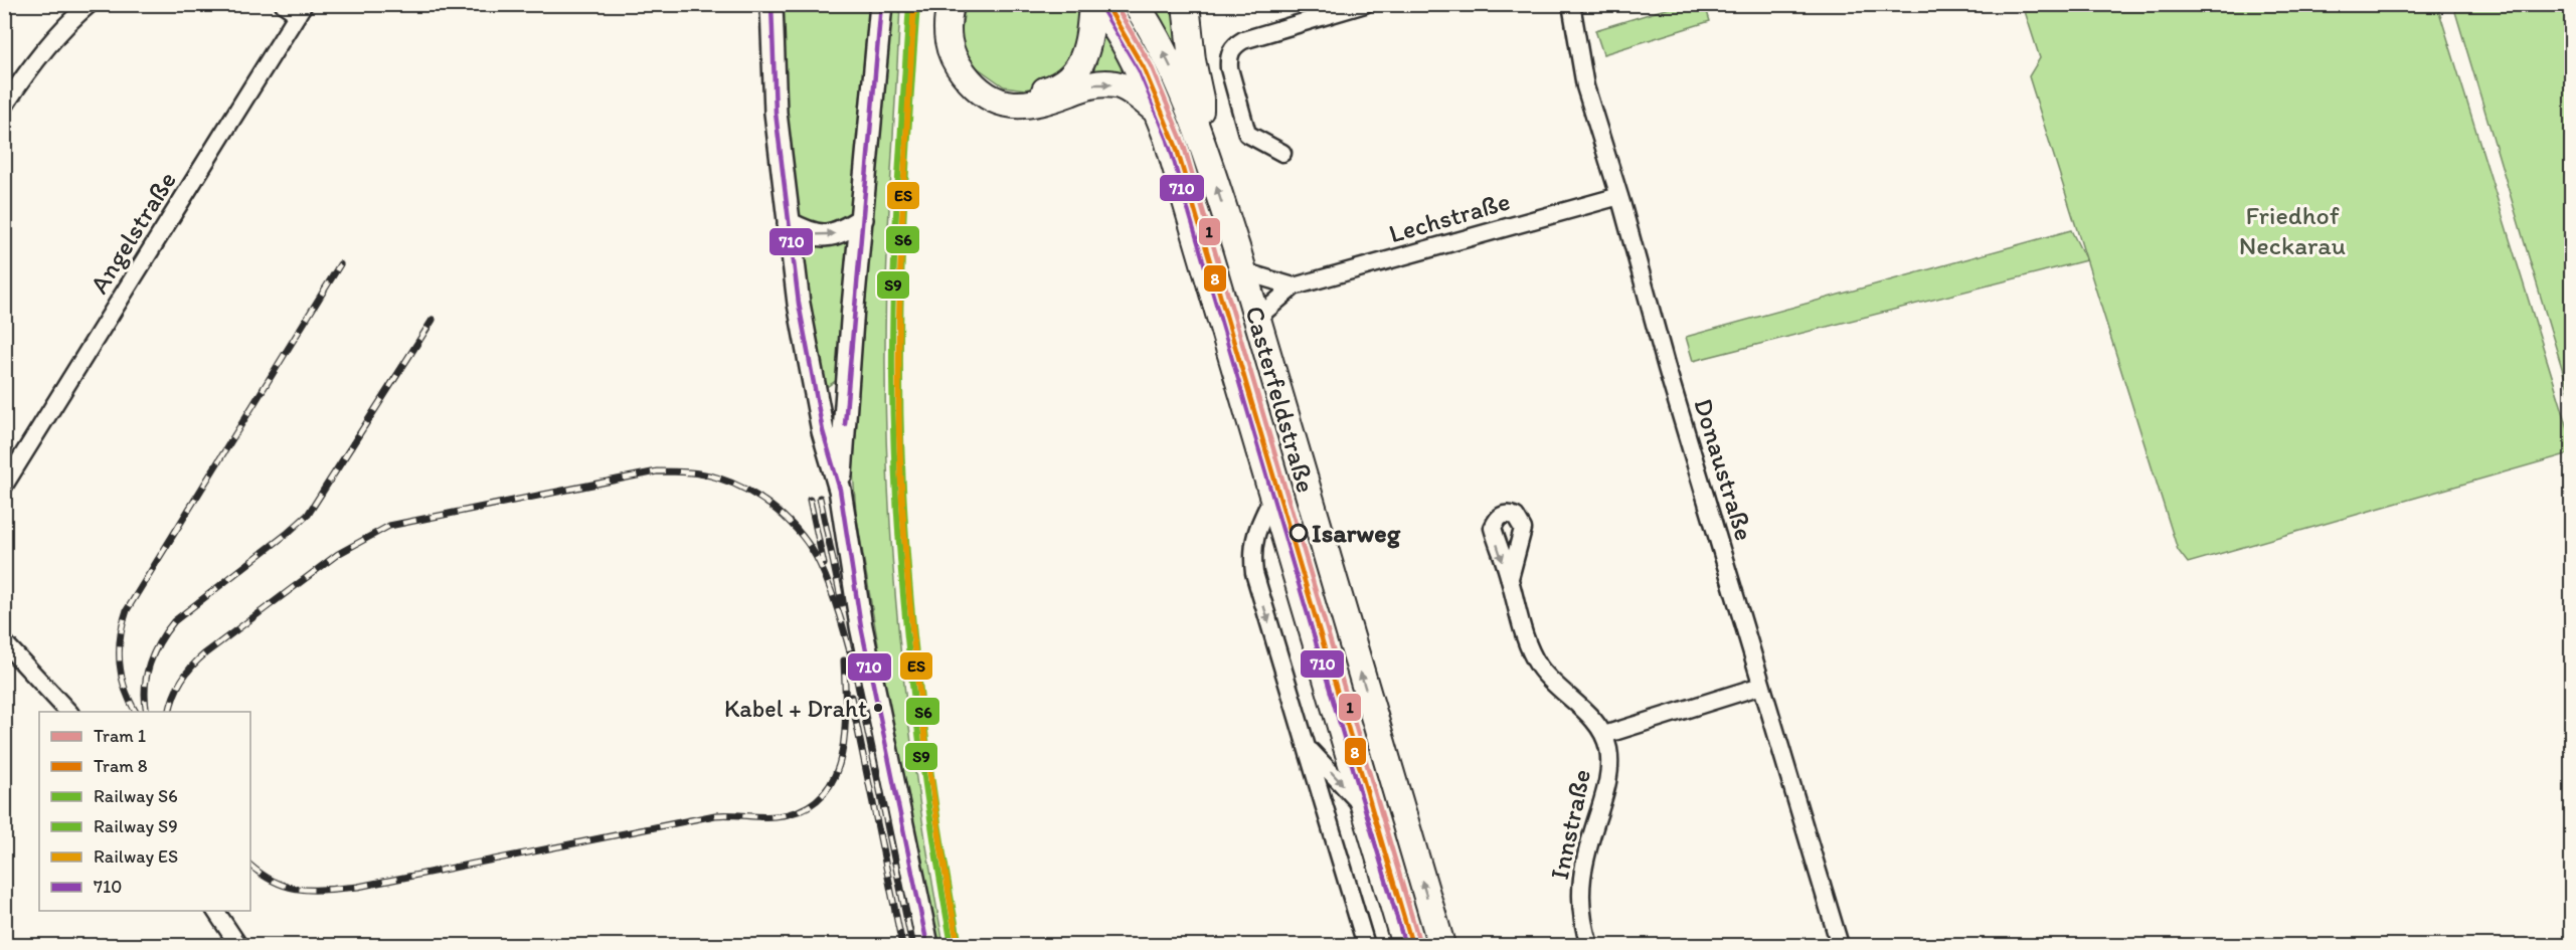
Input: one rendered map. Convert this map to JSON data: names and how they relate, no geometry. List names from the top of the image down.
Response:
{
  "streets": {
    "main road": ["Casterfeldstraße"],
    "street": [
      "Lechstraße",
      "Angelstraße",
      "Donaustraße",
      "Innstraße"
    ]
  },
  "crossings": [
    ["Lechstraße", "Casterfeldstraße"],
    ["Lechstraße", "Donaustraße"],
    ["Donaustraße", "Innstraße"]
  ],
  "parks": ["Friedhof Neckarau"],
  "places": ["Isarweg", "Kabel + Draht"],
  "lines": [
    "tram line 1",
    "rail line S6",
    "rail line S9",
    "transit line 710",
    "rail line ES",
    "tram line 8"
  ],
  "legend": [
    "Tram 1",
    "Tram 8",
    "Railway S6",
    "Railway S9",
    "Railway ES",
    "710"
  ]
}
